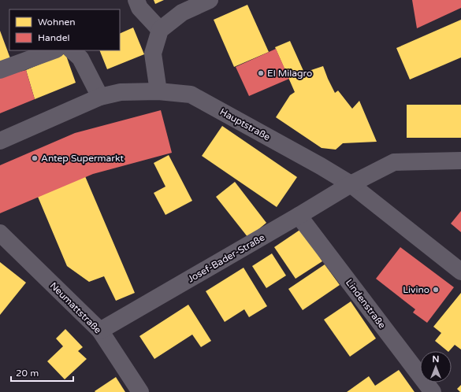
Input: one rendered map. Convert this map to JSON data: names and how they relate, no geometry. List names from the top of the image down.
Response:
{
  "streets": {
    "street": [
      "Hauptstraße",
      "Josef-Bader-Straße",
      "Lindenstraße",
      "Neumattstraße"
    ]
  },
  "crossings": [
    ["Hauptstraße", "Josef-Bader-Straße"],
    ["Josef-Bader-Straße", "Lindenstraße"],
    ["Josef-Bader-Straße", "Neumattstraße"]
  ],
  "places": ["El Milagro", "Antep Supermarkt", "Livino"],
  "legend": ["Wohnen", "Handel"],
  "scale_bar": "20 m",
  "north": "top"
}
